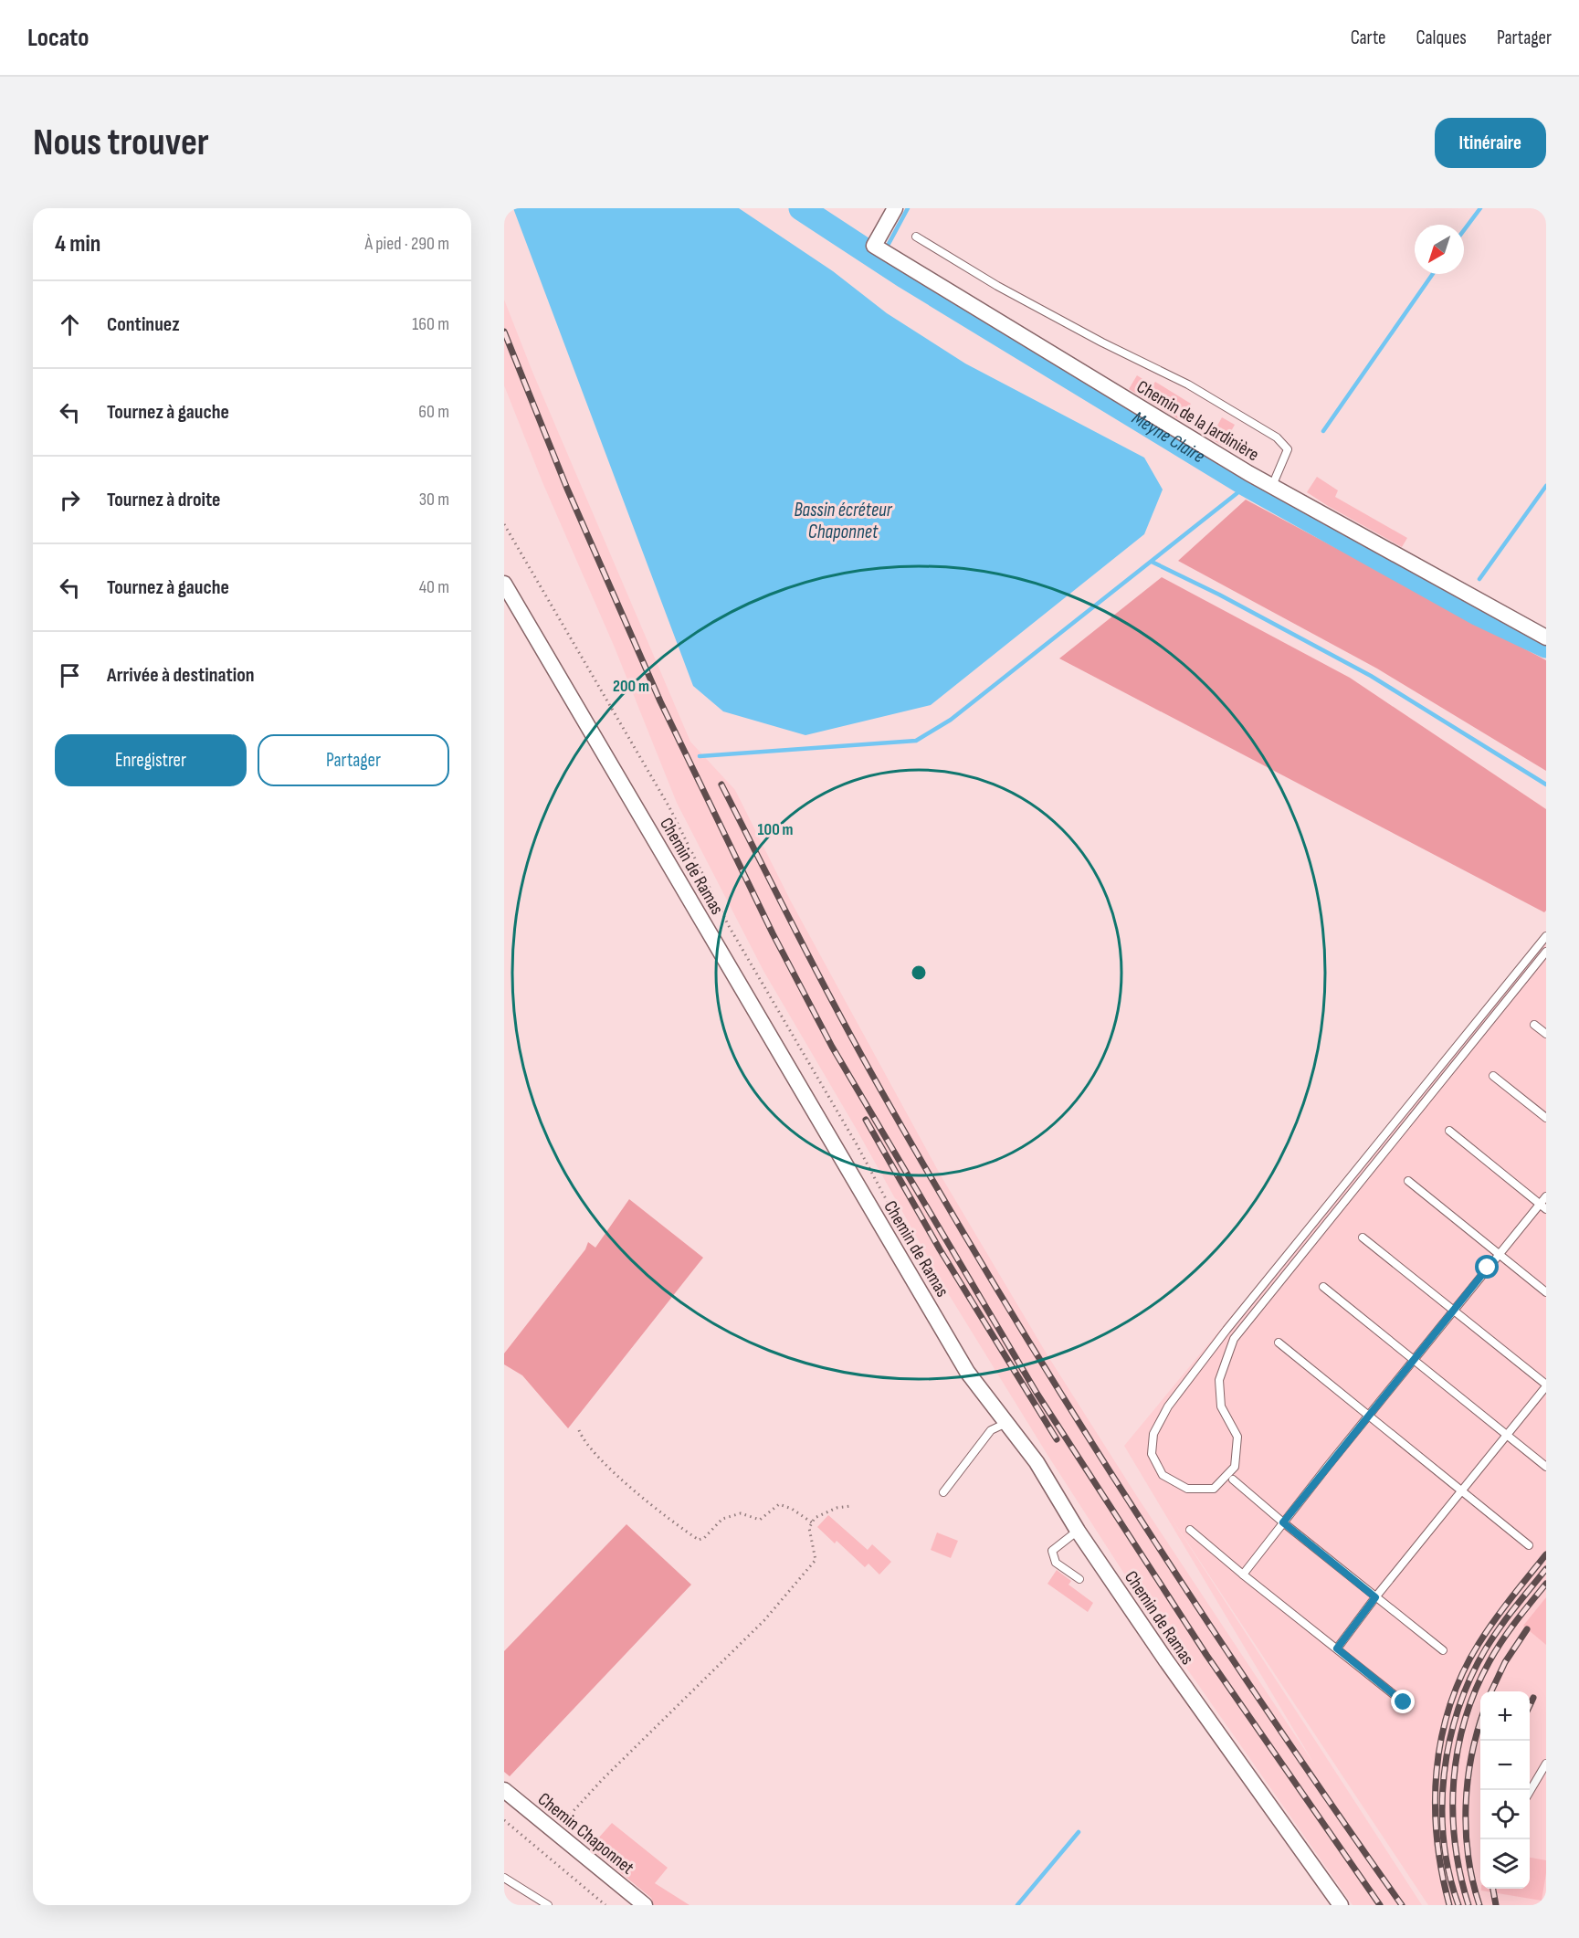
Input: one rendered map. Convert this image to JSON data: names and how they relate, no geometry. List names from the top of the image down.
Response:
{
  "streets": {
    "street": ["Chemin de la Jardinière", "Chemin de Ramas", "Chemin Chaponnet"]
  },
  "water": ["Meyne Claire", "Bassin écréteur Chaponnet"],
  "north": "bottom left",
  "page": {
    "header": "Locato",
    "nav": ["Carte", "Calques", "Partager"],
    "buttons": [
      "Itinéraire",
      ["Enregistrer", "Partager"]
    ],
    "title": "Nous trouver",
    "heading": ["4 min", "À pied · 290 m"],
    "list": [
      ["Continuez", "160 m"],
      ["Tournez à gauche", "60 m"],
      ["Tournez à droite", "30 m"],
      ["Tournez à gauche", "40 m"],
      "Arrivée à destination"
    ],
    "map_buttons": ["+", "−"]
  },
  "rings": ["200 m", "100 m"]
}
